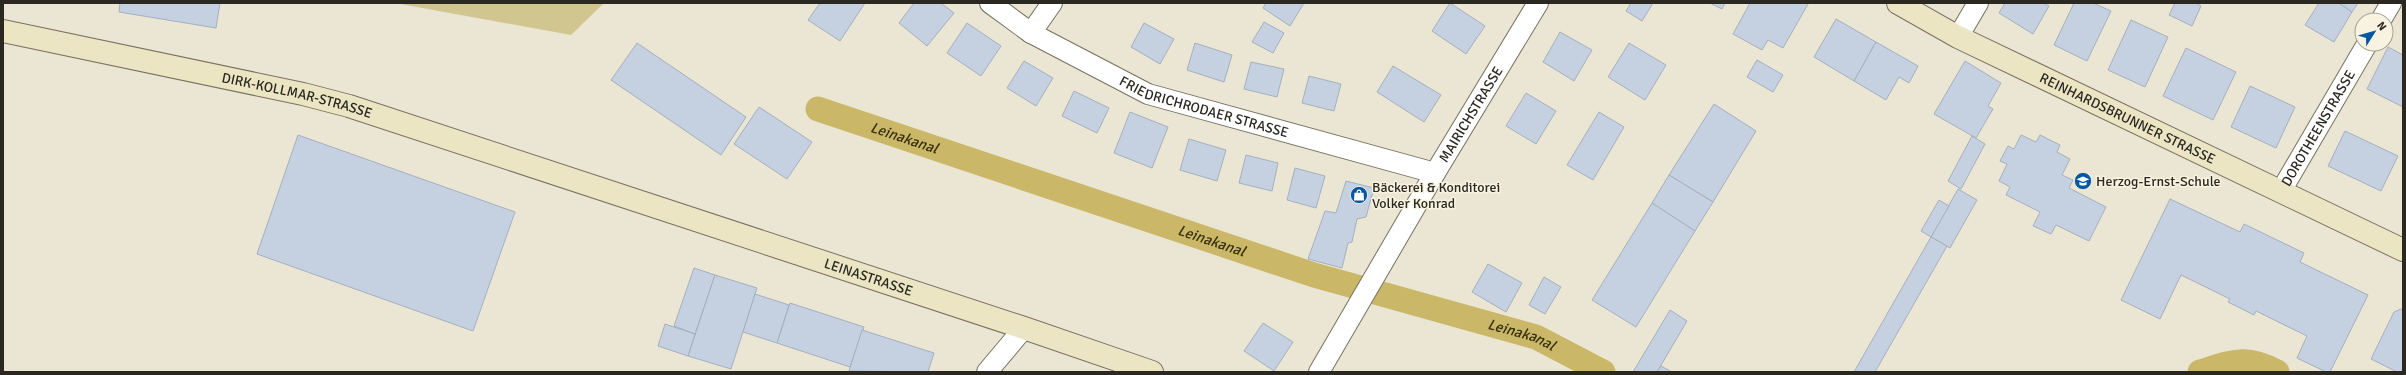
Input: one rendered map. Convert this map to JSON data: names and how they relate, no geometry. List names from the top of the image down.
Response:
{
  "streets": {
    "street": [
      "DIRK-KOLLMAR-STRASSE",
      "FRIEDRICHRODAER STRASSE",
      "MAIRICHSTRASSE",
      "REINHARDSBRUNNER STRASSE",
      "DOROTHEENSTRASSE",
      "LEINASTRASSE"
    ]
  },
  "crossings": [
    ["DIRK-KOLLMAR-STRASSE", "LEINASTRASSE"],
    ["FRIEDRICHRODAER STRASSE", "MAIRICHSTRASSE"],
    ["REINHARDSBRUNNER STRASSE", "DOROTHEENSTRASSE"]
  ],
  "water": ["Leinakanal"],
  "places": {
    "school or university": ["Herzog-Ernst-Schule"],
    "shop": ["Bäckerei & Konditorei Volker Konrad"]
  },
  "north": "top right"
}
